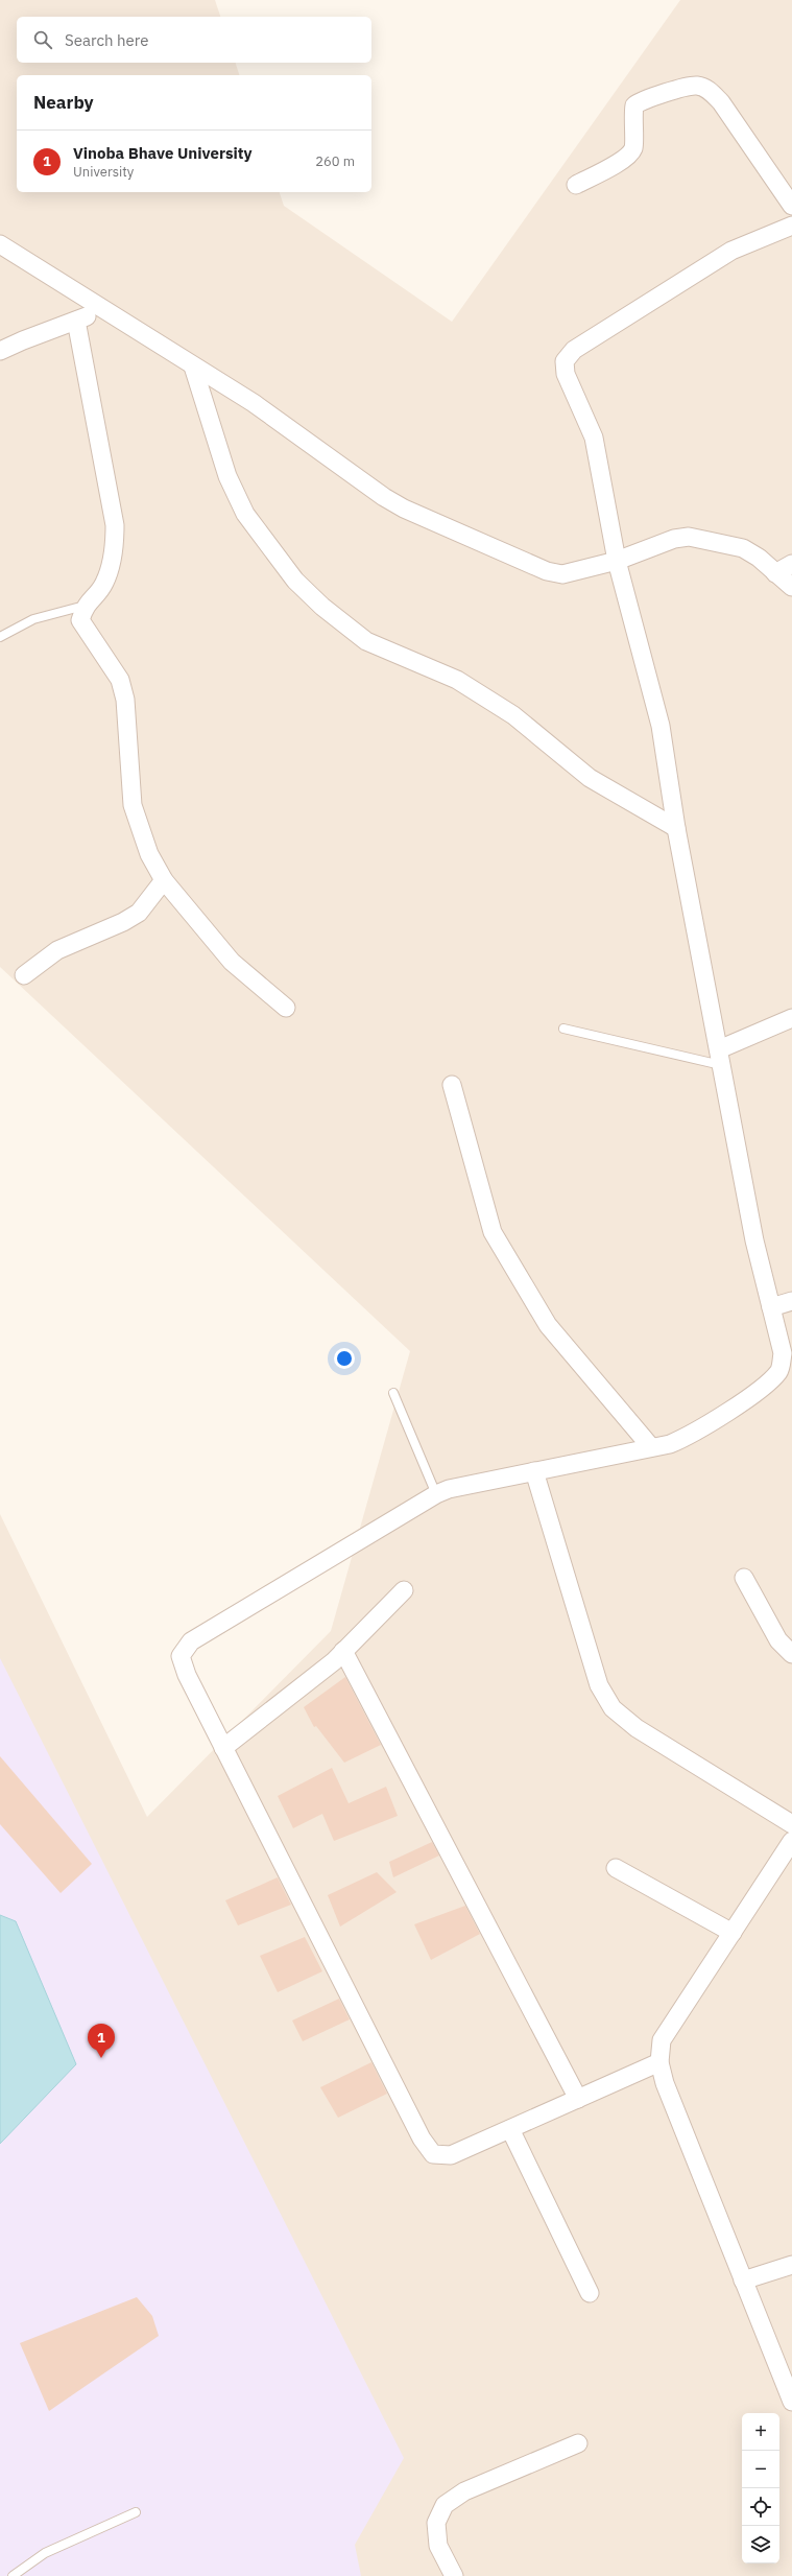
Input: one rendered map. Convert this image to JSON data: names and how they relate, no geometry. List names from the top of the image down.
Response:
{
  "page": {
    "search": "Search here",
    "heading": "Nearby",
    "list": [
      {
        "mark": "1",
        "name": "Vinoba Bhave University",
        "note": "University",
        "value": "260 m"
      }
    ],
    "pins": "1",
    "map_buttons": ["+", "−"]
  }
}
